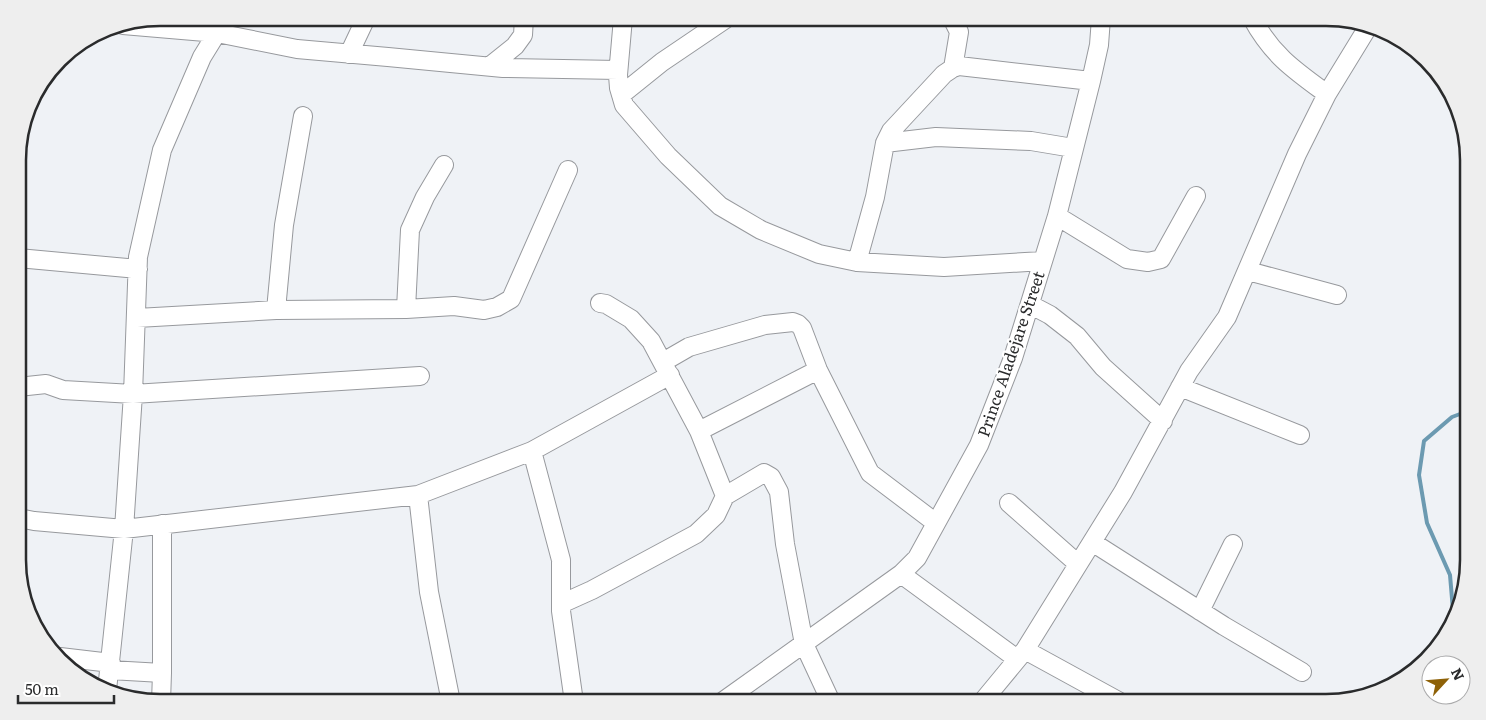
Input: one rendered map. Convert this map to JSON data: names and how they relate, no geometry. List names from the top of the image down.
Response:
{
  "streets": {
    "street": ["Prince Aladejare Street"]
  },
  "scale_bar": "50 m",
  "north": "top right"
}
